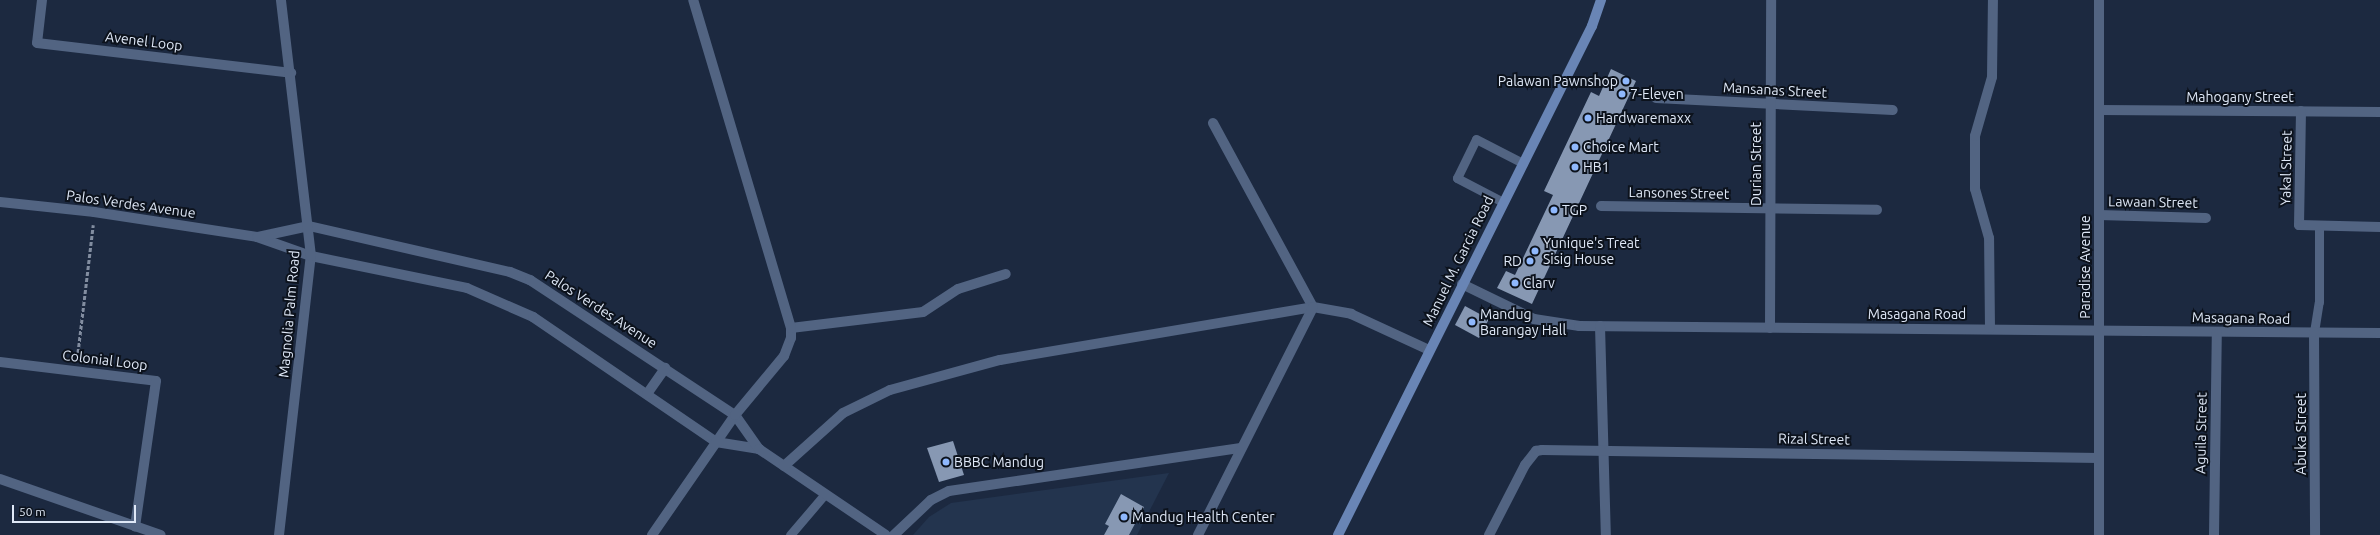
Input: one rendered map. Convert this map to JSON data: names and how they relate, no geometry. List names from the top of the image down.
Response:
{
  "streets": {
    "main road": ["Manuel M. Garcia Road"],
    "street": [
      "Avenel Loop",
      "Mansanas Street",
      "Mahogany Street",
      "Durian Street",
      "Yakal Street",
      "Lansones Street",
      "Lawaan Street",
      "Palos Verdes Avenue",
      "Paradise Avenue",
      "Magnolia Palm Road",
      "Masagana Road",
      "Colonial Loop",
      "Aguila Street",
      "Abuka Street",
      "Rizal Street"
    ]
  },
  "crossings": [
    ["Avenel Loop", "Magnolia Palm Road"],
    ["Mansanas Street", "Durian Street"],
    ["Mahogany Street", "Yakal Street"],
    ["Mahogany Street", "Paradise Avenue"],
    ["Durian Street", "Lansones Street"],
    ["Durian Street", "Masagana Road"],
    ["Lawaan Street", "Paradise Avenue"],
    ["Palos Verdes Avenue", "Magnolia Palm Road"],
    ["Manuel M. Garcia Road", "Masagana Road"],
    ["Paradise Avenue", "Masagana Road"],
    ["Paradise Avenue", "Rizal Street"],
    ["Masagana Road", "Aguila Street"],
    ["Masagana Road", "Abuka Street"]
  ],
  "places": [
    "Palawan Pawnshop",
    "7-Eleven",
    "Hardwaremaxx",
    "Choice Mart",
    "HB1",
    "TGP",
    "Yunique's Treat Sisig House",
    "RD",
    "Clarv",
    "Mandug Barangay Hall",
    "BBBC Mandug",
    "Mandug Health Center"
  ],
  "scale_bar": "50 m"
}
